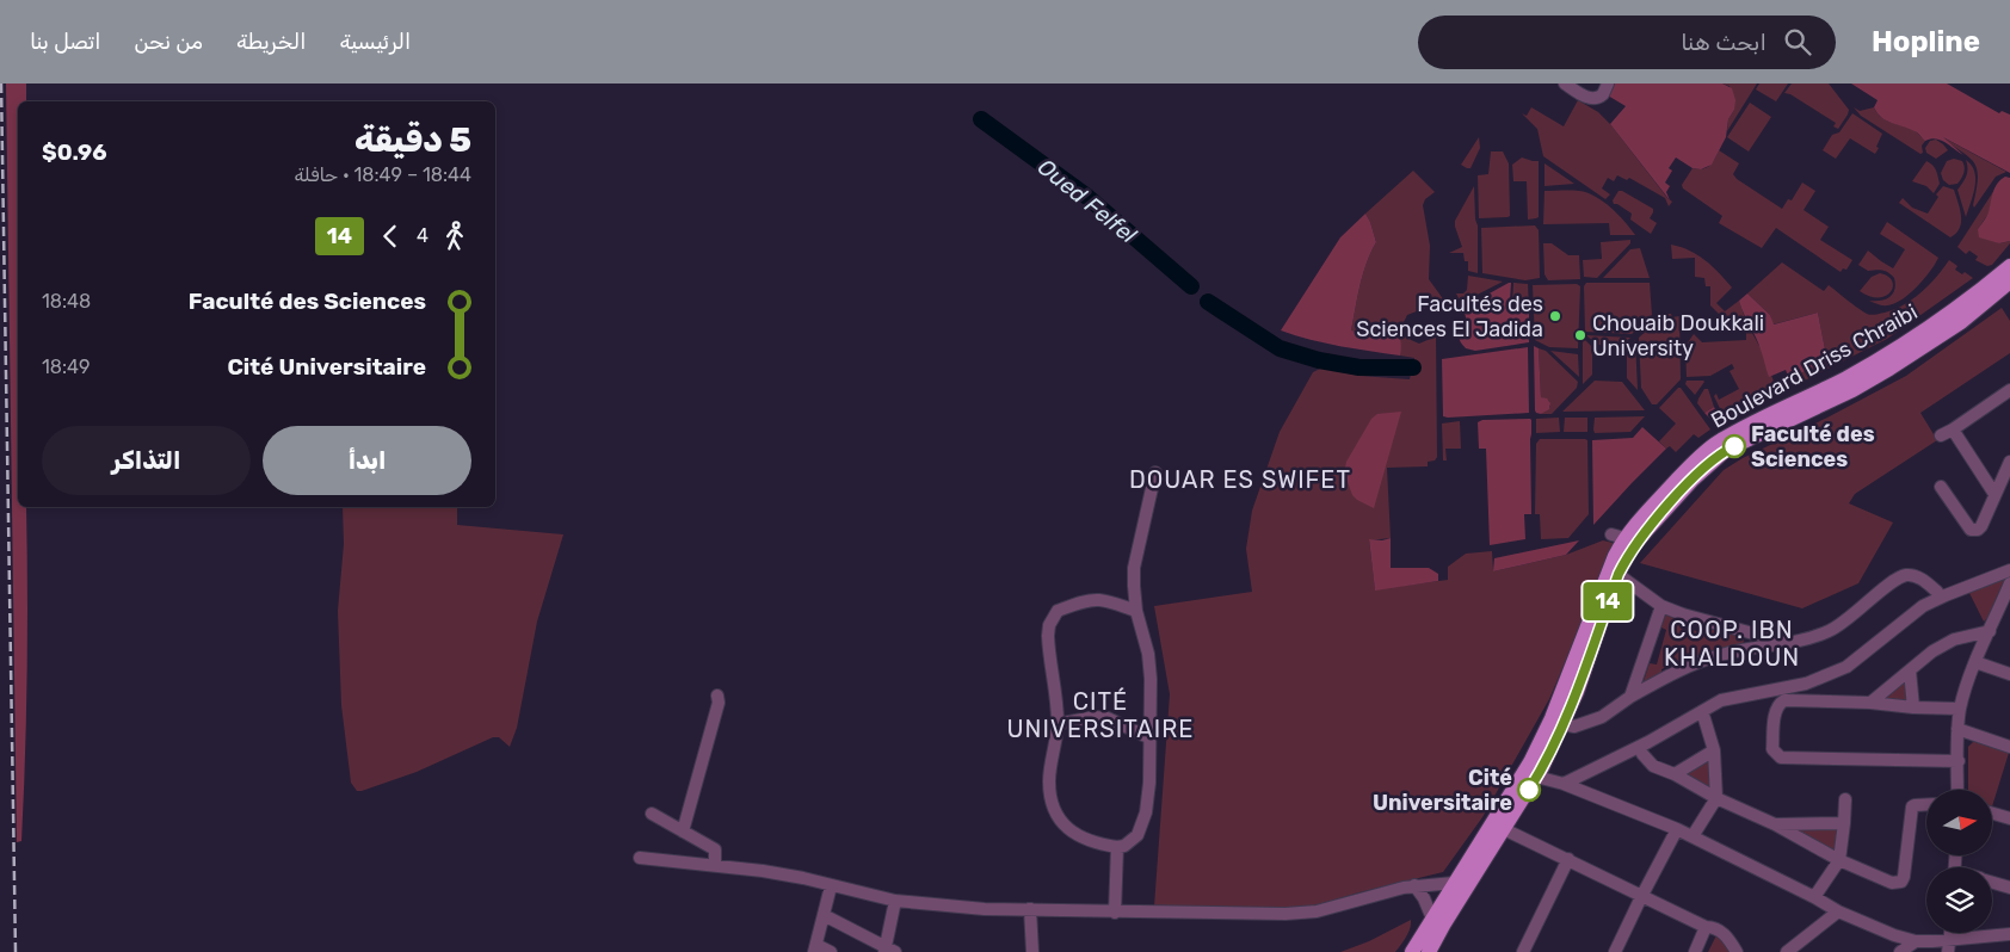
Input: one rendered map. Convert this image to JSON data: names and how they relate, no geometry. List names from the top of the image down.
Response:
{
  "streets": {
    "main road": ["Boulevard Driss Chraibi"]
  },
  "districts": ["DOUAR ES SWIFET", "COOP. IBN KHALDOUN", "CITÉ UNIVERSITAIRE"],
  "water": ["Oued Felfel"],
  "places": [
    "Facultés des Sciences El Jadida",
    "Chouaib Doukkali University",
    "Faculté des Sciences",
    "Cité Universitaire"
  ],
  "lines": ["bus line 14"],
  "north": "right",
  "page": {
    "header": "Hopline",
    "search": "ابحث هنا",
    "nav": [
      "الرئيسية",
      "الخريطة",
      "من نحن",
      "اتصل بنا"
    ],
    "on_map": "14",
    "heading": ["5 دقيقة", "18:44 – 18:49 · حافلة", "$0.96"],
    "legs": ["4", "14"],
    "list": [
      {
        "name": "Faculté des Sciences",
        "value": "18:48"
      },
      {
        "name": "Cité Universitaire",
        "value": "18:49"
      }
    ],
    "buttons": ["ابدأ", "التذاكر"]
  }
}
